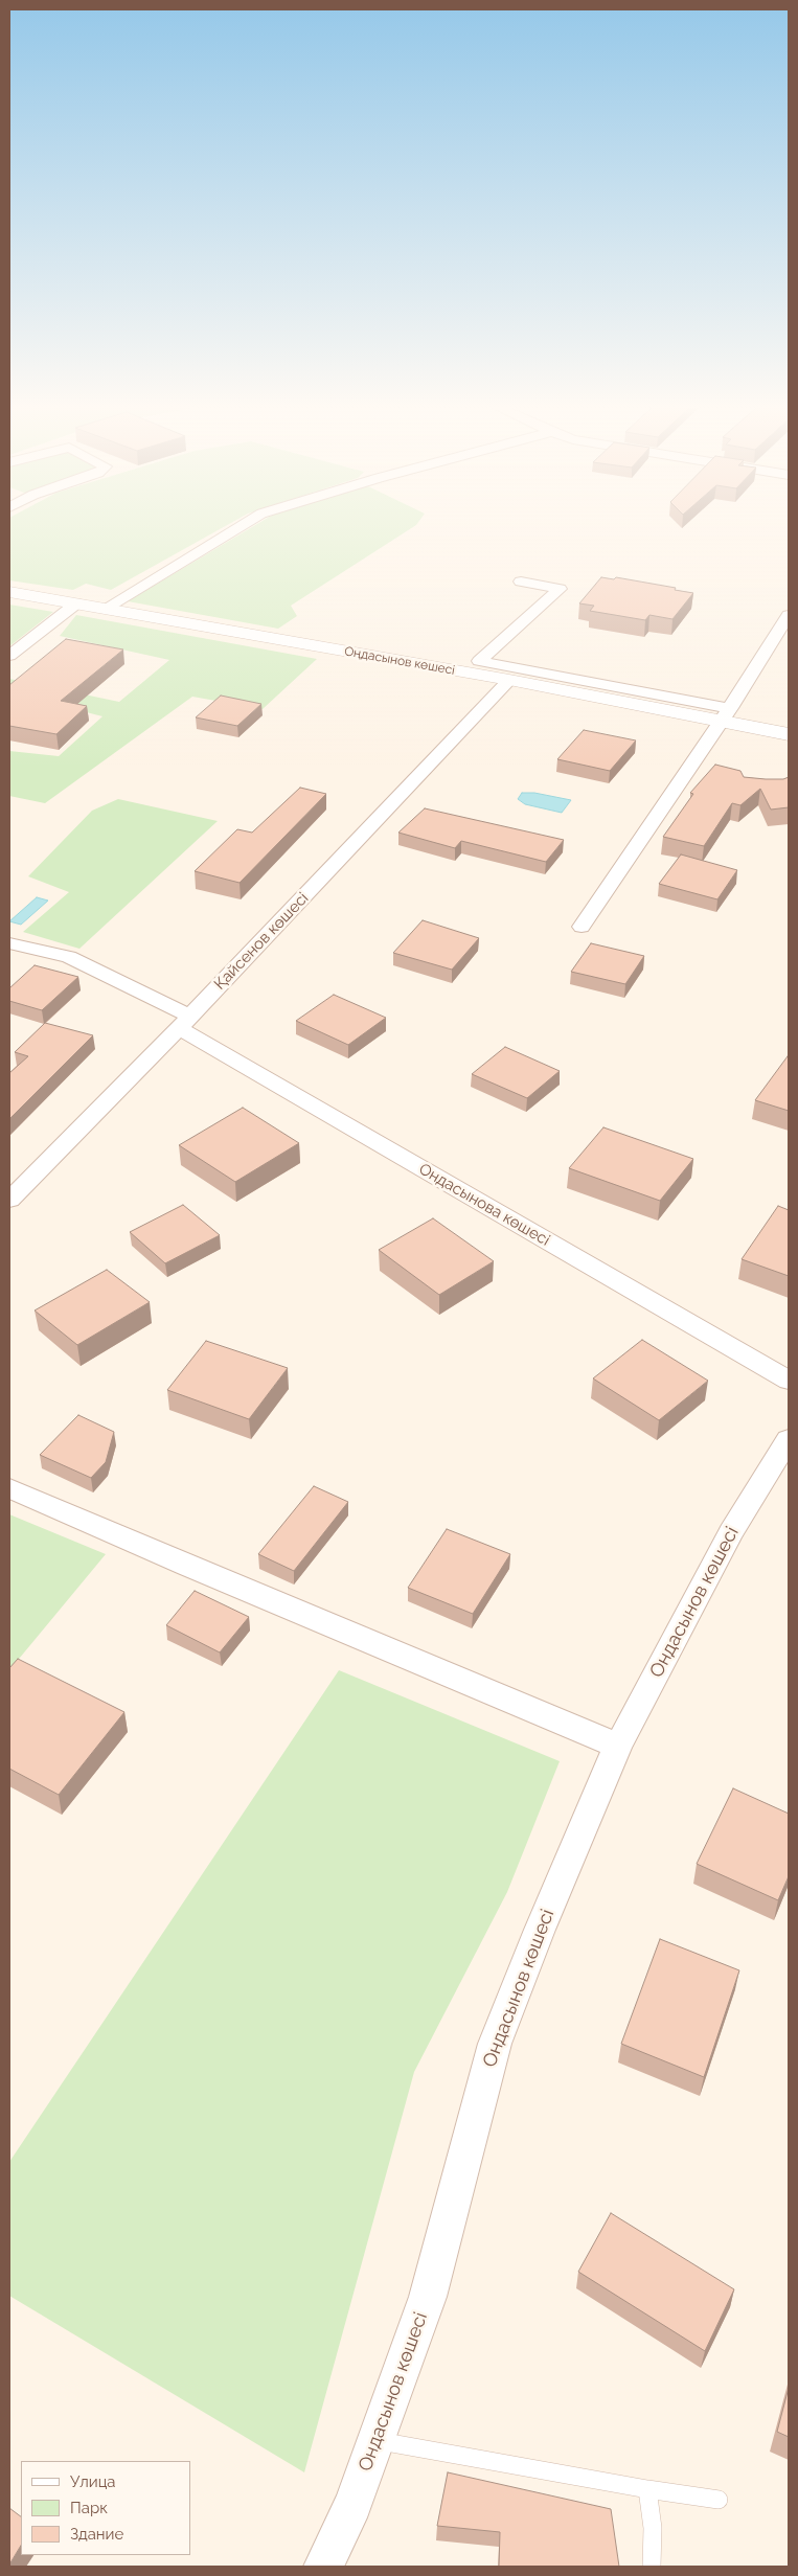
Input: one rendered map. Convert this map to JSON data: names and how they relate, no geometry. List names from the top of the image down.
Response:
{
  "streets": {
    "street": [
      "Оңдасынов көшесі",
      "Қайсенов көшесі",
      "Ондасынова көшесі",
      "Ондасынов көшесі"
    ]
  },
  "crossings": [
    ["Оңдасынов көшесі", "Қайсенов көшесі"],
    ["Қайсенов көшесі", "Ондасынова көшесі"]
  ],
  "legend": ["Улица", "Парк", "Здание"]
}
